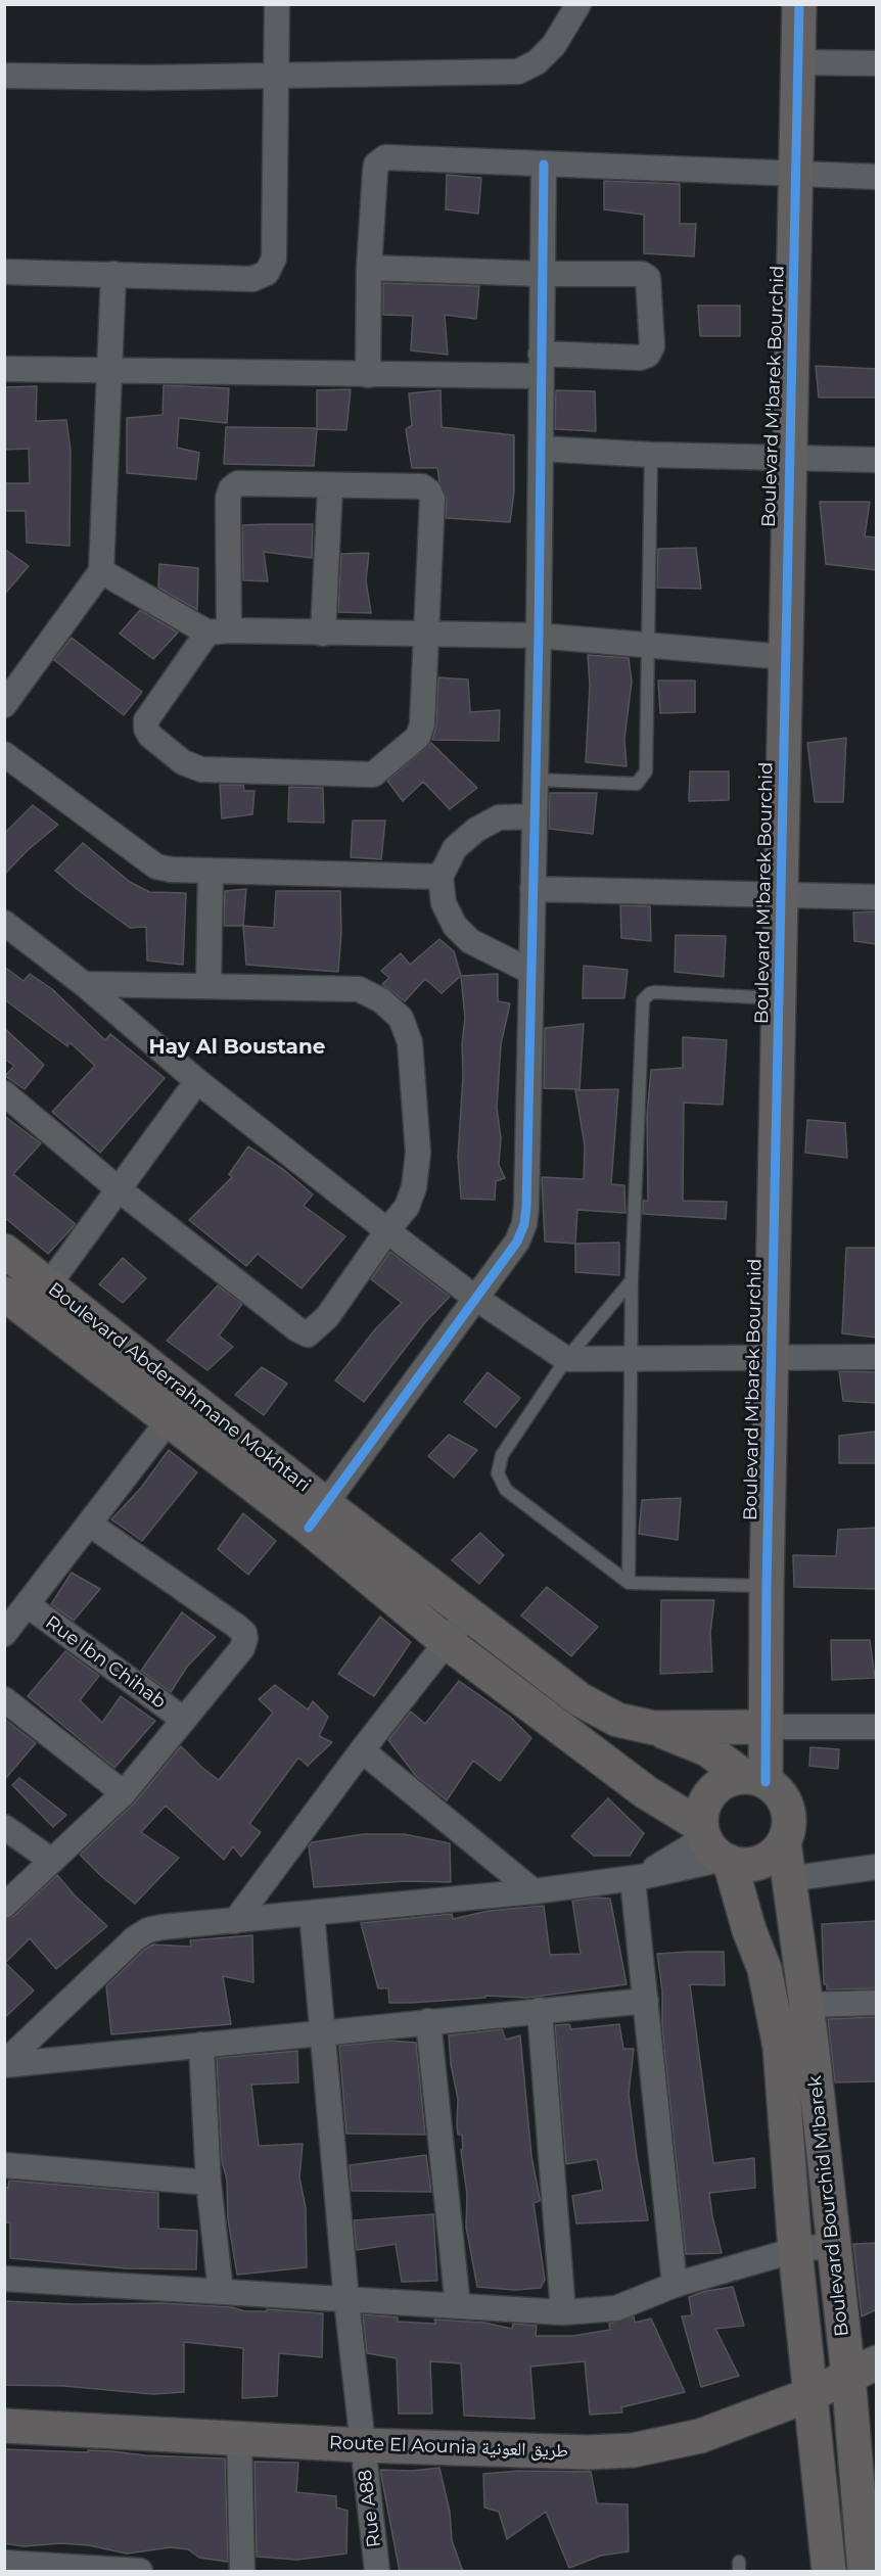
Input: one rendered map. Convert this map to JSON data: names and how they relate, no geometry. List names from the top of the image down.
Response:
{
  "streets": {
    "main road": [
      "Boulevard M'barek Bourchid",
      "Boulevard Abderrahmane Mokhtari",
      "Boulevard Bourchid M'barek",
      "Route El Aounia طريق العونية"
    ],
    "street": ["Rue Ibn Chihab", "Rue A88"]
  },
  "crossings": [
    ["Boulevard M'barek Bourchid", "Boulevard Abderrahmane Mokhtari"],
    ["Boulevard M'barek Bourchid", "Boulevard Bourchid M'barek"],
    ["Boulevard Abderrahmane Mokhtari", "Boulevard Bourchid M'barek"],
    ["Boulevard Bourchid M'barek", "Route El Aounia طريق العونية"],
    ["Route El Aounia طريق العونية", "Rue A88"]
  ],
  "districts": ["Hay Al Boustane"]
}
